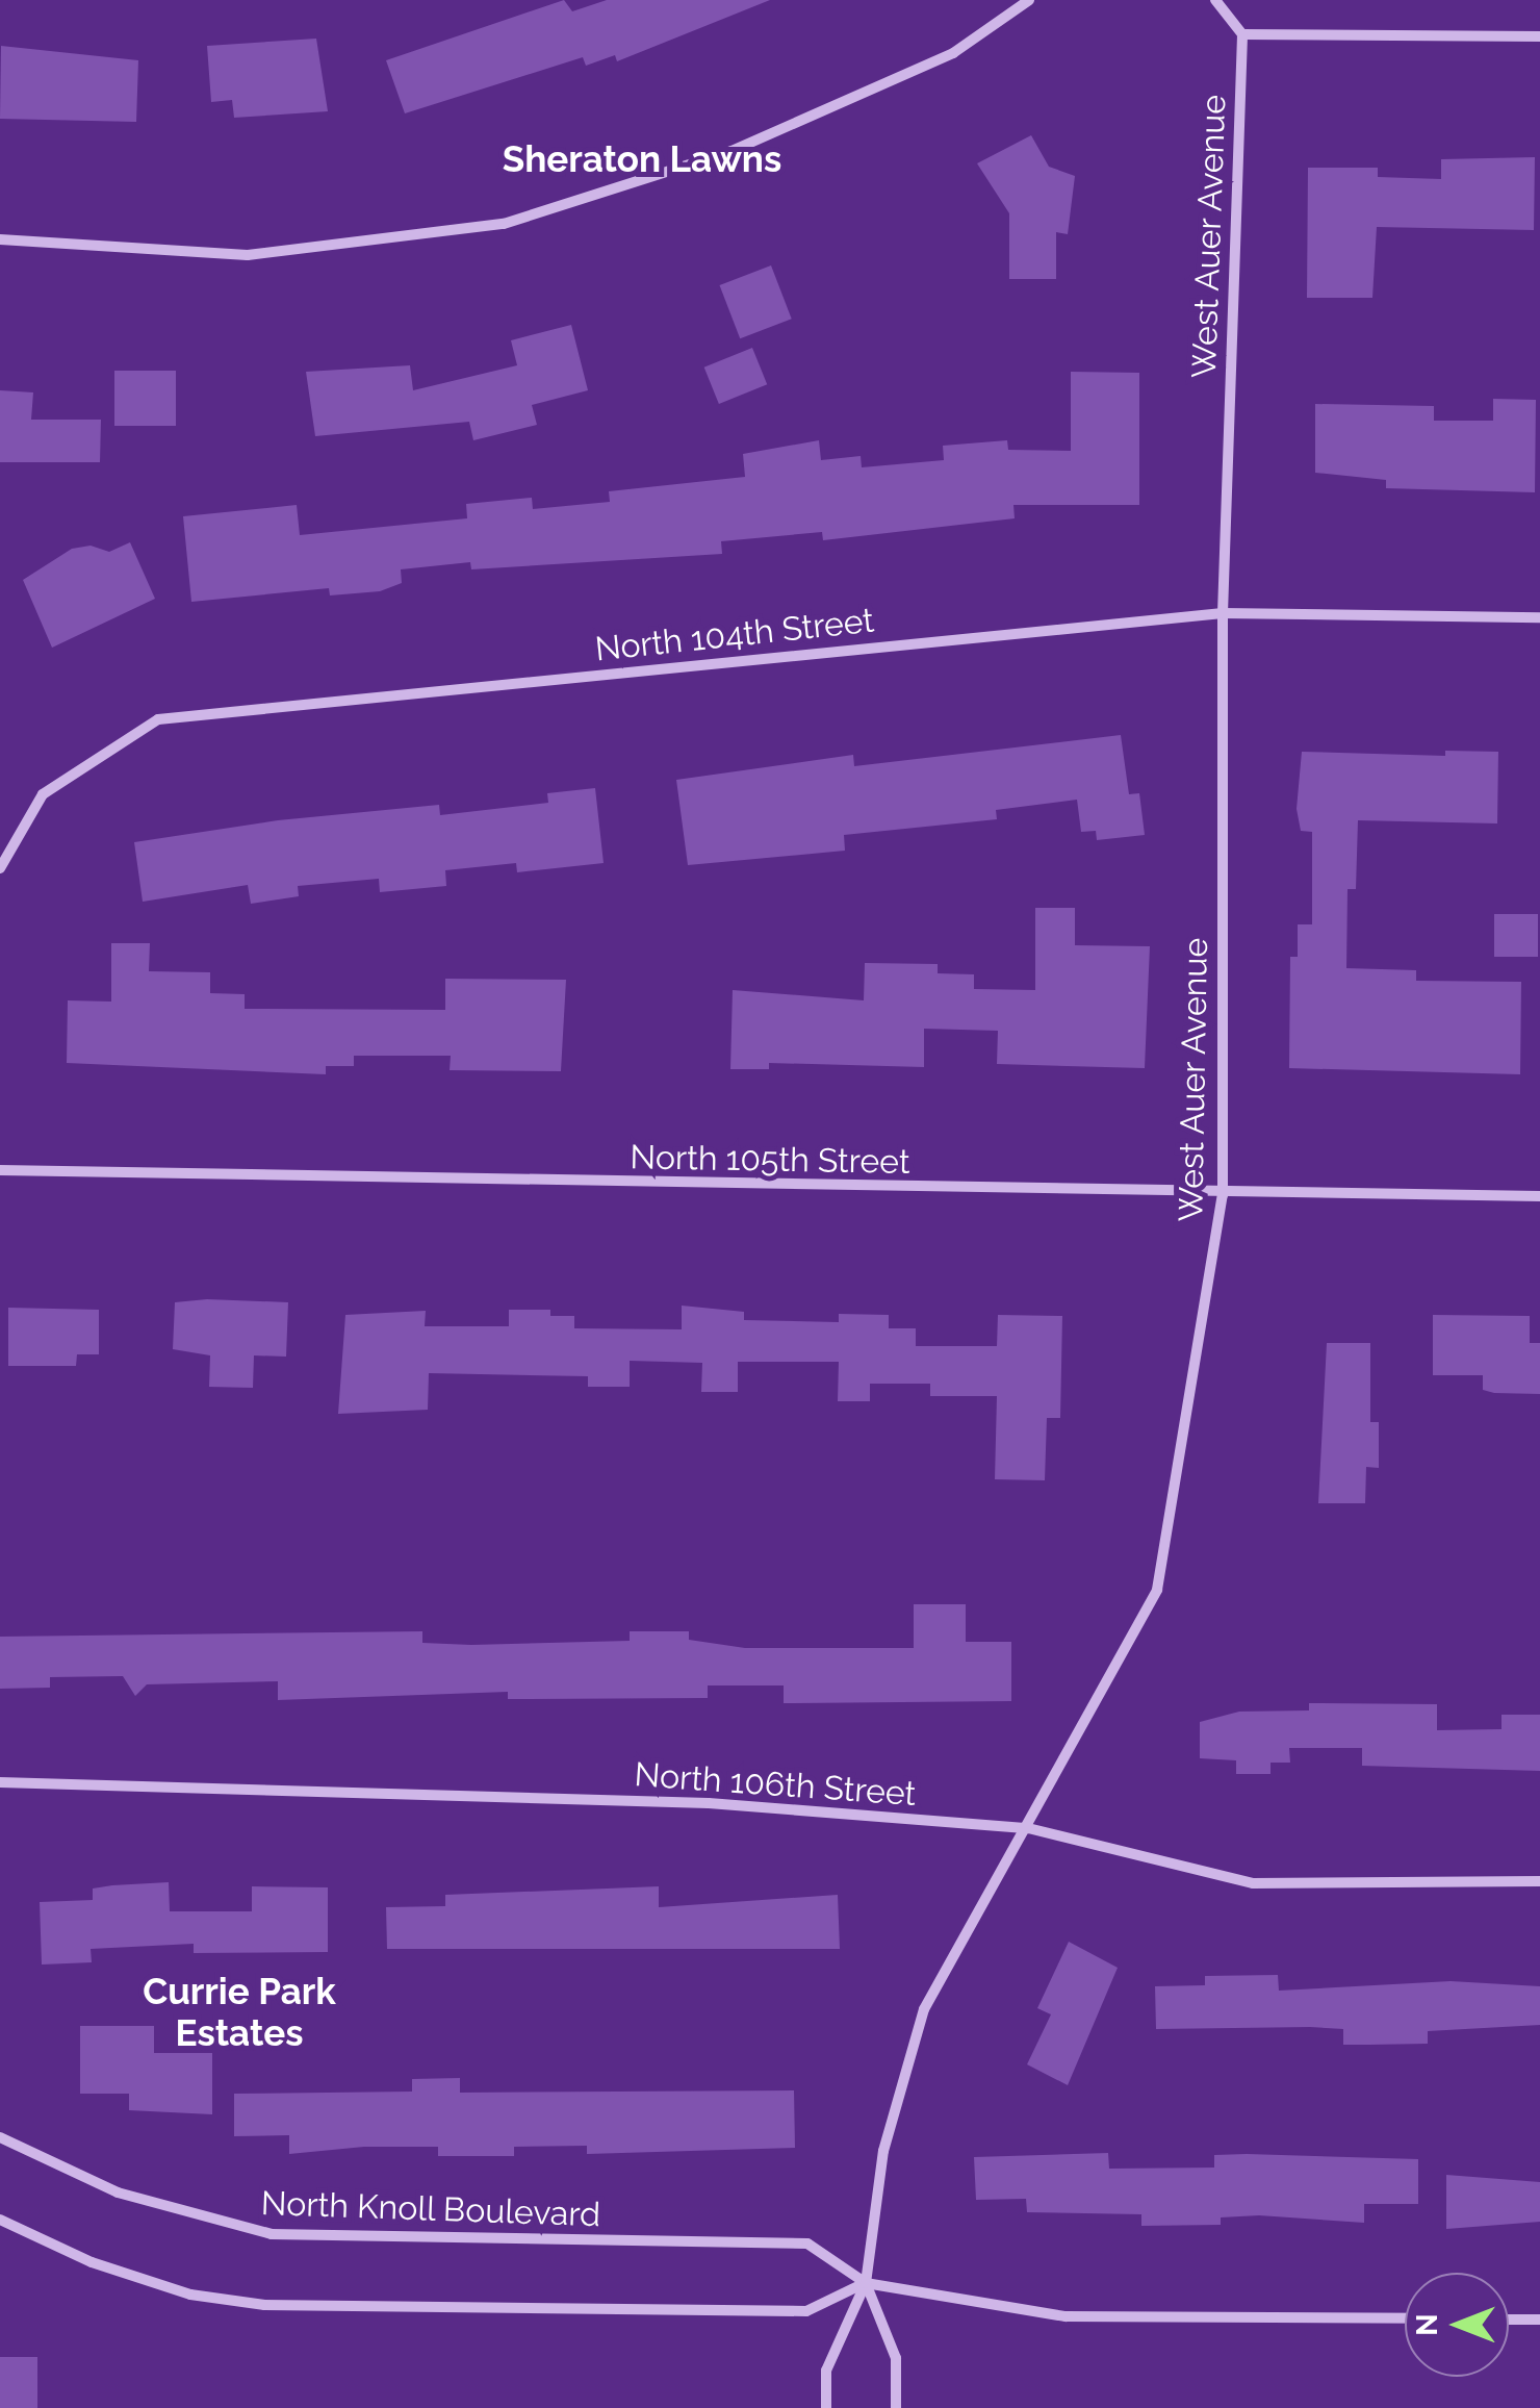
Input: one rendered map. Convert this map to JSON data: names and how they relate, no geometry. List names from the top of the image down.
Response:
{
  "streets": {
    "street": [
      "West Auer Avenue",
      "North 104th Street",
      "North 105th Street",
      "North 106th Street",
      "North Knoll Boulevard"
    ]
  },
  "crossings": [
    ["West Auer Avenue", "North 104th Street"],
    ["West Auer Avenue", "North 105th Street"],
    ["West Auer Avenue", "North 106th Street"],
    ["West Auer Avenue", "North Knoll Boulevard"]
  ],
  "districts": ["Sheraton Lawns", "Currie Park Estates"],
  "north": "left"
}
